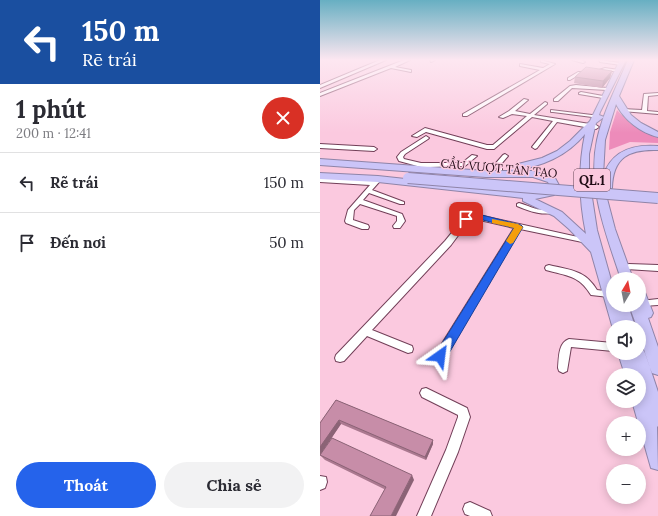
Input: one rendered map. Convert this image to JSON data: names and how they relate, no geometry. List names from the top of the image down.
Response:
{
  "streets": {
    "highway": ["CẦU VƯỢT TÂN TẠO", "QL.1"]
  },
  "north": "top",
  "page": {
    "turn": ["150 m", "Rẽ trái"],
    "heading": ["1 phút", "200 m · 12:41"],
    "list": [
      {
        "name": "Rẽ trái",
        "value": "150 m"
      },
      {
        "name": "Đến nơi",
        "value": "50 m"
      }
    ],
    "map_buttons": ["+", "−"],
    "buttons": ["Thoát", "Chia sẻ"]
  }
}
